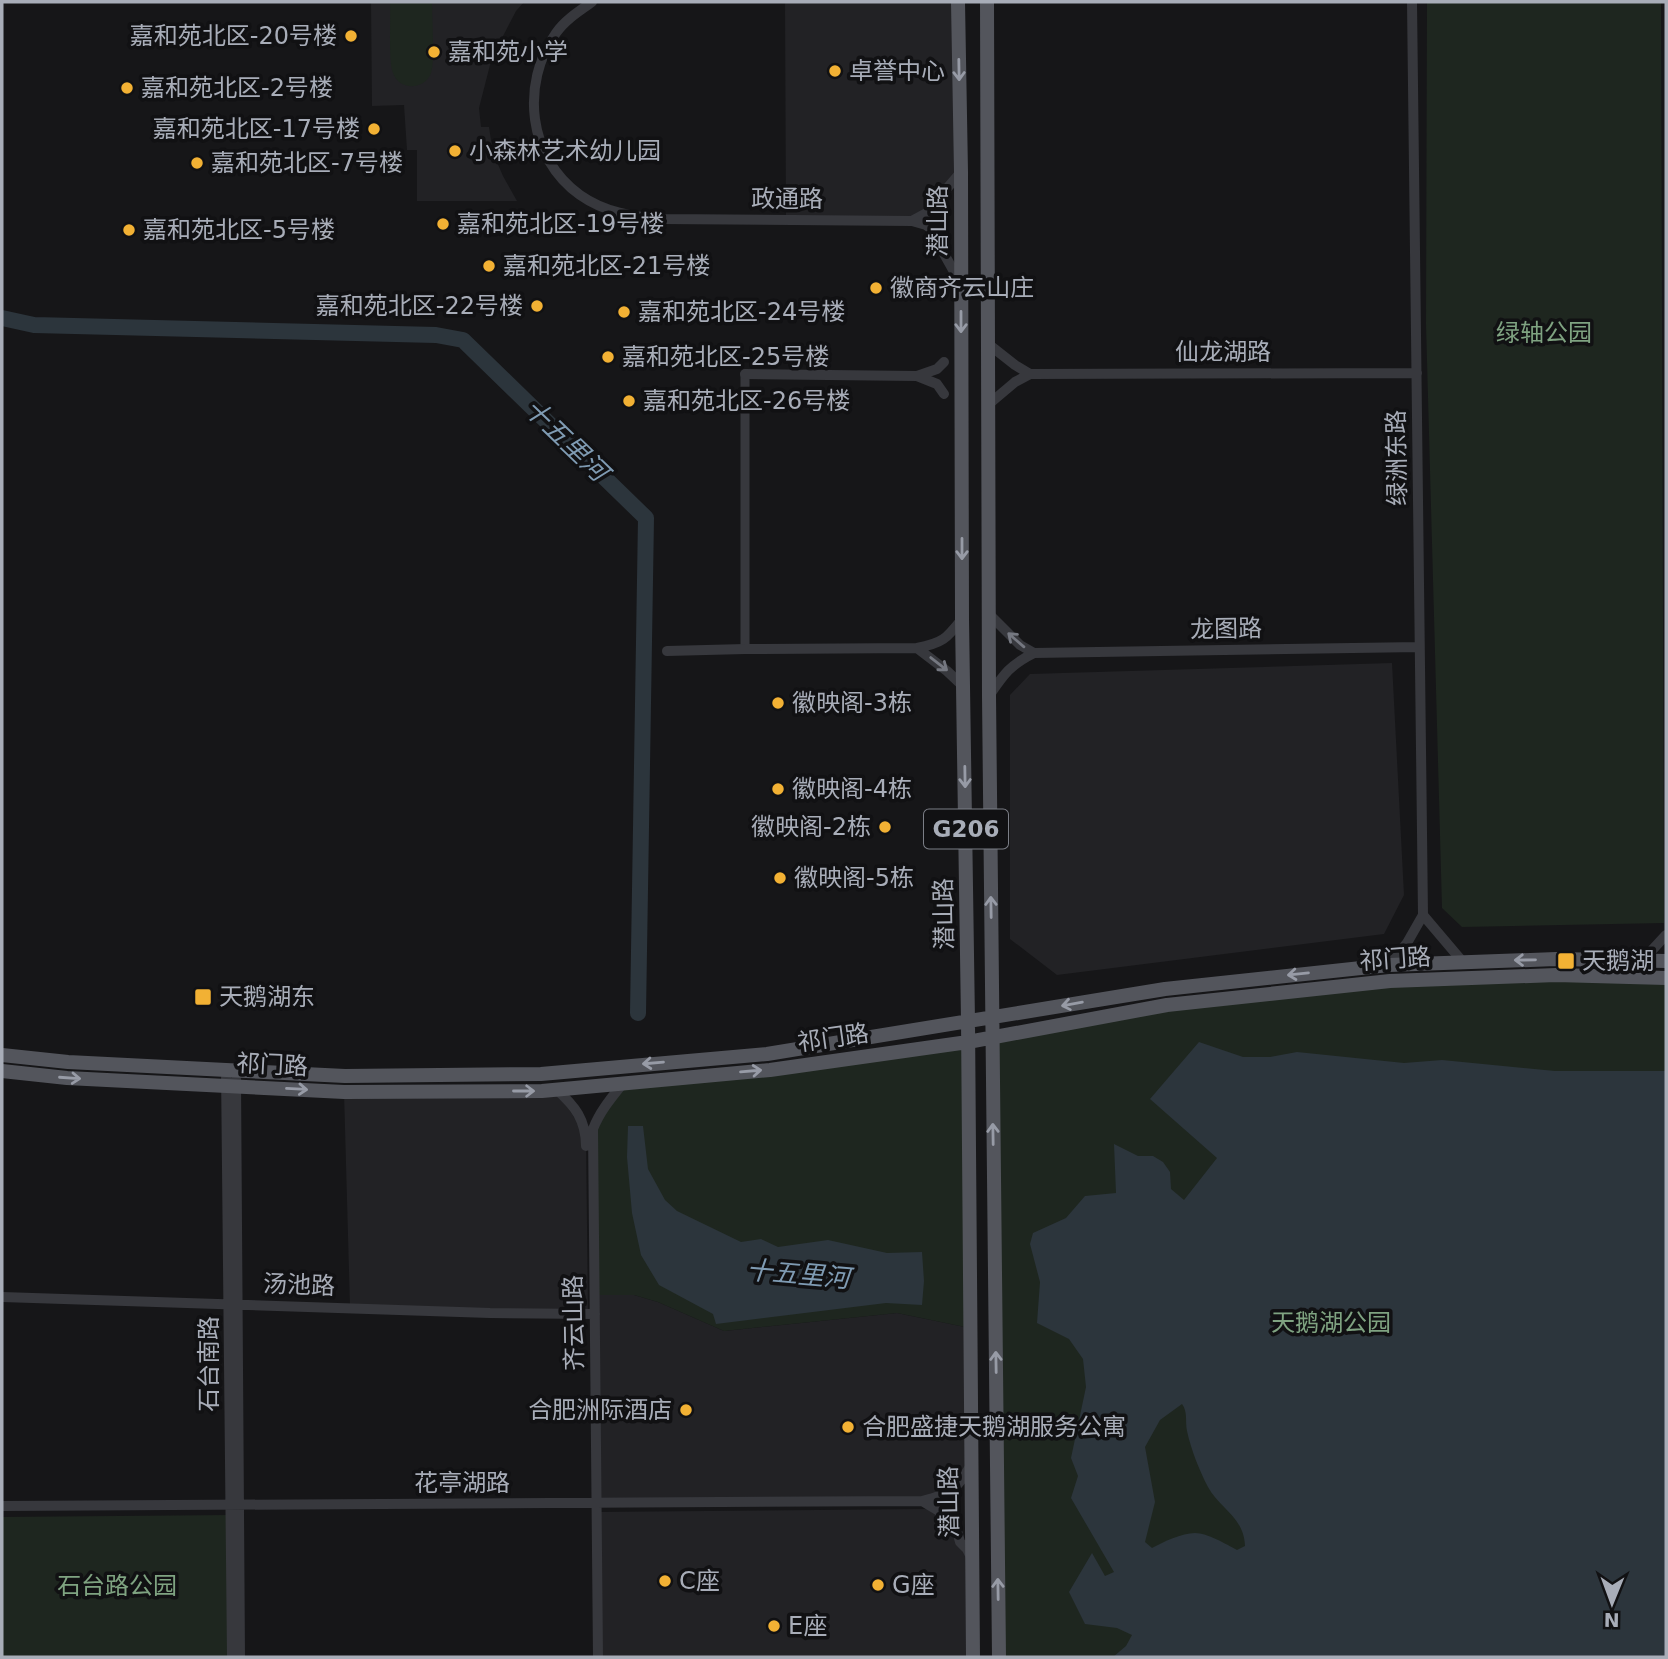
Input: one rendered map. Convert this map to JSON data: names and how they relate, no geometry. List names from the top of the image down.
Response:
{
  "streets": {
    "main road": ["潜山路", "G206", "祁门路"],
    "street": [
      "政通路",
      "仙龙湖路",
      "绿洲东路",
      "龙图路",
      "汤池路",
      "齐云山路",
      "石台南路",
      "花亭湖路"
    ]
  },
  "crossings": [
    ["潜山路", "祁门路"],
    ["潜山路", "花亭湖路"],
    ["仙龙湖路", "绿洲东路"],
    ["绿洲东路", "龙图路"],
    ["祁门路", "齐云山路"],
    ["祁门路", "石台南路"],
    ["汤池路", "齐云山路"],
    ["汤池路", "石台南路"],
    ["齐云山路", "花亭湖路"],
    ["石台南路", "花亭湖路"]
  ],
  "water": ["十五里河"],
  "parks": ["绿轴公园", "天鹅湖公园", "石台路公园"],
  "places": {
    "other": [
      "嘉和苑北区-20号楼",
      "嘉和苑小学",
      "卓誉中心",
      "嘉和苑北区-2号楼",
      "嘉和苑北区-17号楼",
      "小森林艺术幼儿园",
      "嘉和苑北区-7号楼",
      "嘉和苑北区-19号楼",
      "嘉和苑北区-5号楼",
      "嘉和苑北区-21号楼",
      "徽商齐云山庄",
      "嘉和苑北区-22号楼",
      "嘉和苑北区-24号楼",
      "嘉和苑北区-25号楼",
      "嘉和苑北区-26号楼",
      "徽映阁-3栋",
      "徽映阁-4栋",
      "徽映阁-2栋",
      "徽映阁-5栋",
      "合肥洲际酒店",
      "合肥盛捷天鹅湖服务公寓",
      "C座",
      "G座",
      "E座"
    ],
    "transit": ["天鹅湖", "天鹅湖东"]
  },
  "north": "bottom"
}
